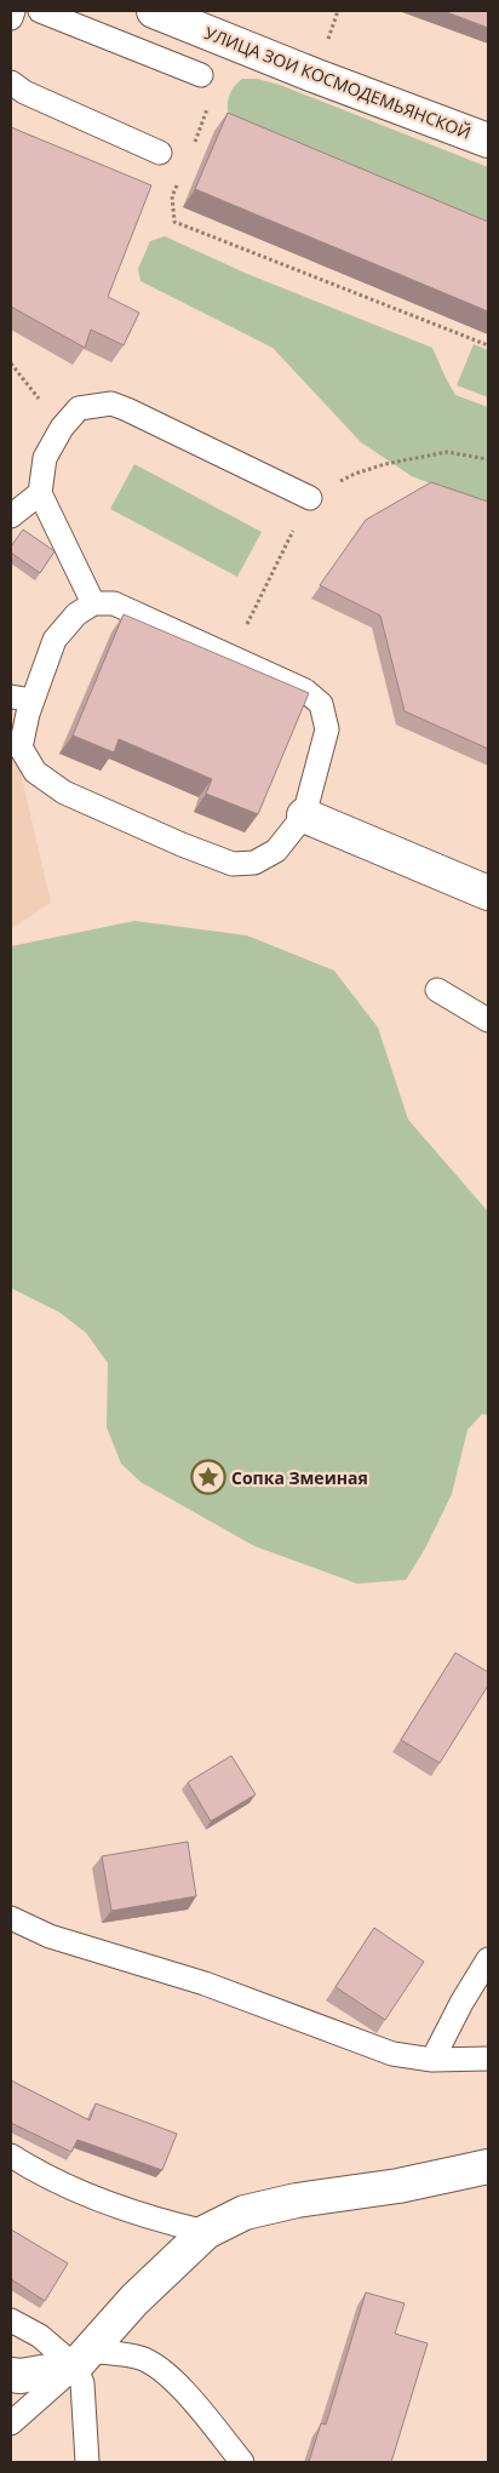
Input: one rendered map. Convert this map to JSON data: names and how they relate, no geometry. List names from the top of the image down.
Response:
{
  "streets": {
    "street": ["УЛИЦА ЗОИ КОСМОДЕМЬЯНСКОЙ"]
  },
  "places": {
    "place": ["Сопка Змеиная"]
  }
}
